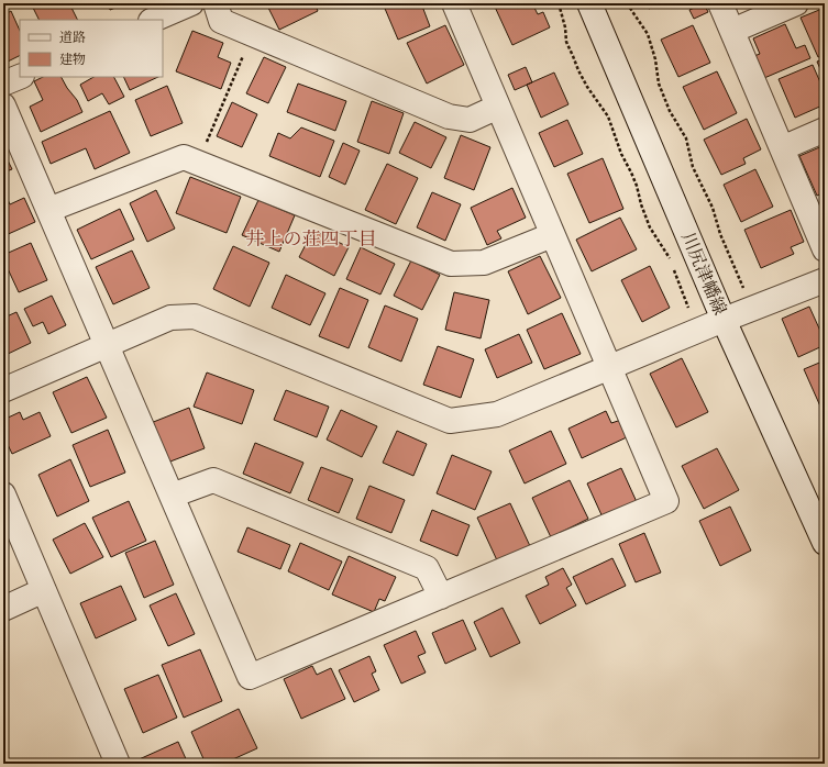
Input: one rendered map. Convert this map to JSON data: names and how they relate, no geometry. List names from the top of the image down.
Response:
{
  "streets": {
    "street": ["川尻津幡線"]
  },
  "districts": ["井上の荘四丁目"],
  "legend": ["道路", "建物"]
}
